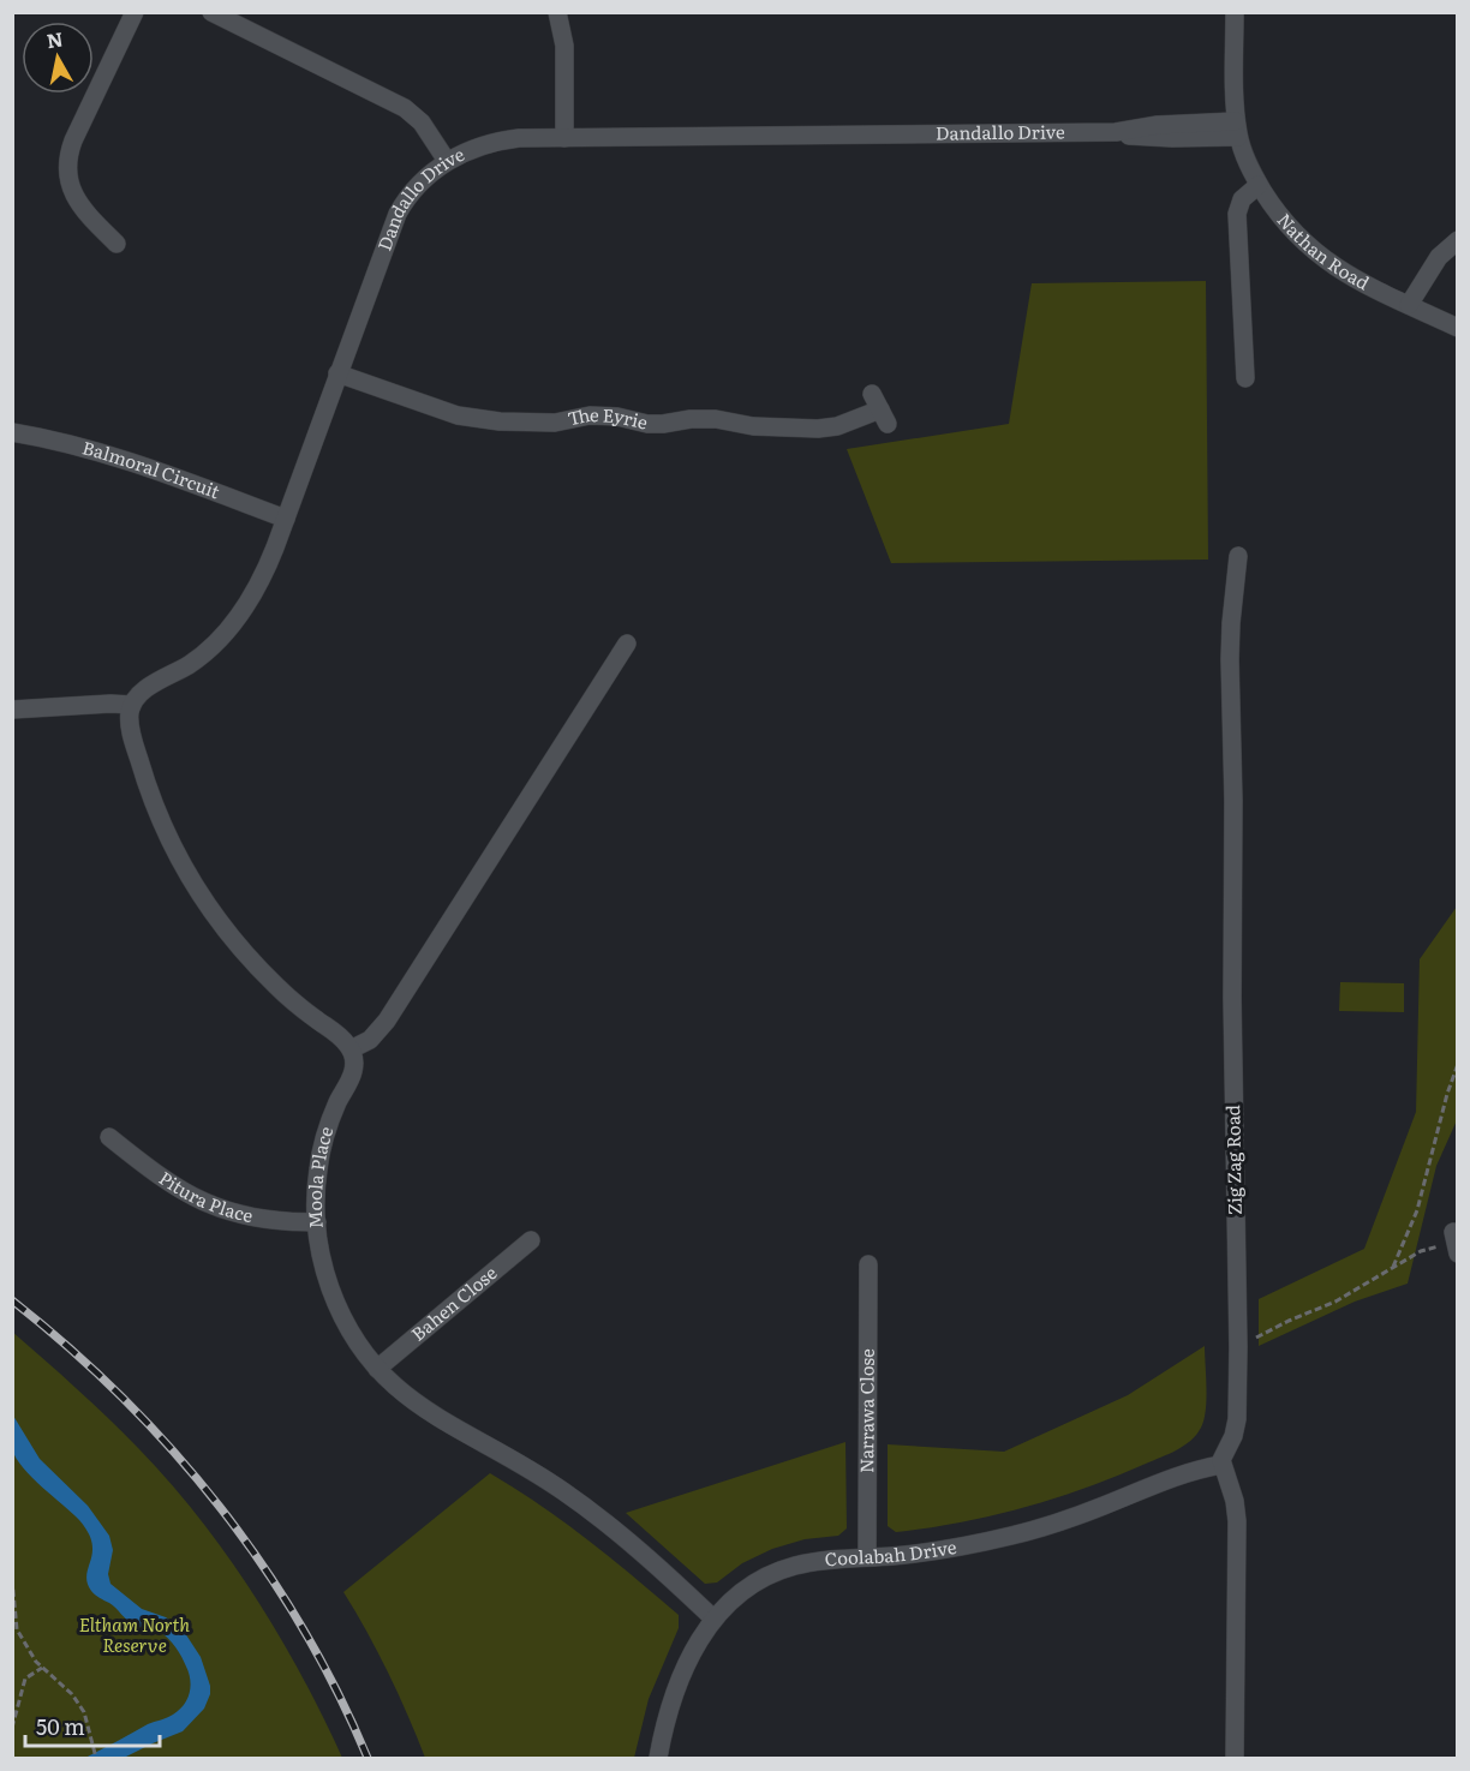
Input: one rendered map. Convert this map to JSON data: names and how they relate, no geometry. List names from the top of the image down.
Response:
{
  "streets": {
    "street": [
      "Dandallo Drive",
      "Nathan Road",
      "The Eyrie",
      "Balmoral Circuit",
      "Zig Zag Road",
      "Moola Place",
      "Pitura Place",
      "Bahen Close",
      "Narrawa Close",
      "Coolabah Drive"
    ]
  },
  "crossings": [
    ["Dandallo Drive", "Nathan Road"],
    ["Dandallo Drive", "The Eyrie"],
    ["Dandallo Drive", "Balmoral Circuit"],
    ["Zig Zag Road", "Coolabah Drive"],
    ["Moola Place", "Pitura Place"],
    ["Moola Place", "Bahen Close"],
    ["Moola Place", "Coolabah Drive"],
    ["Narrawa Close", "Coolabah Drive"]
  ],
  "parks": ["Eltham North Reserve"],
  "scale_bar": "50 m",
  "north": "top"
}
